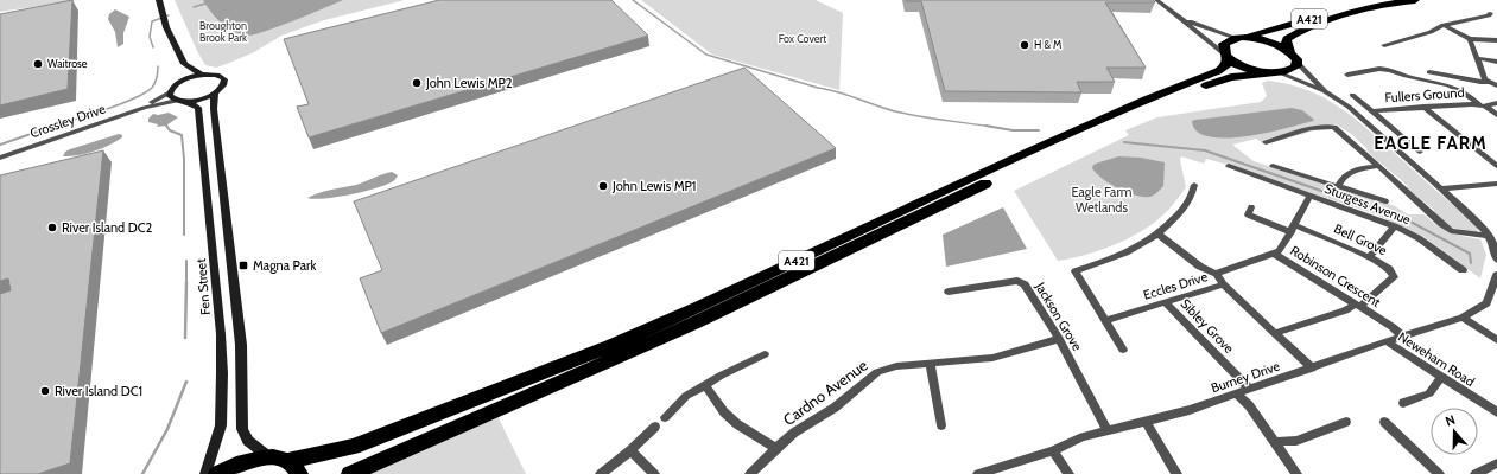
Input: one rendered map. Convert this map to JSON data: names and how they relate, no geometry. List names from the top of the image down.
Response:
{
  "streets": {
    "highway": ["A421"],
    "street": [
      "Fullers Ground",
      "Crossley Drive",
      "Sturgess Avenue",
      "Bell Grove",
      "Robinson Crescent",
      "Eccles Drive",
      "Fen Street",
      "Jackson Grove",
      "Sibley Grove",
      "Neweham Road",
      "Burney Drive",
      "Cardno Avenue"
    ]
  },
  "crossings": [
    ["Bell Grove", "Robinson Crescent"],
    ["Robinson Crescent", "Burney Drive"],
    ["Eccles Drive", "Sibley Grove"],
    ["Jackson Grove", "Burney Drive"],
    ["Jackson Grove", "Cardno Avenue"],
    ["Sibley Grove", "Burney Drive"],
    ["Neweham Road", "Burney Drive"]
  ],
  "districts": ["EAGLE FARM"],
  "parks": ["Broughton Brook Park", "Fox Covert", "Eagle Farm Wetlands"],
  "places": {
    "other": [
      "H & M",
      "Waitrose",
      "John Lewis MP2",
      "John Lewis MP1",
      "River Island DC2",
      "River Island DC1"
    ],
    "transit": ["Magna Park"]
  },
  "north": "top"
}
